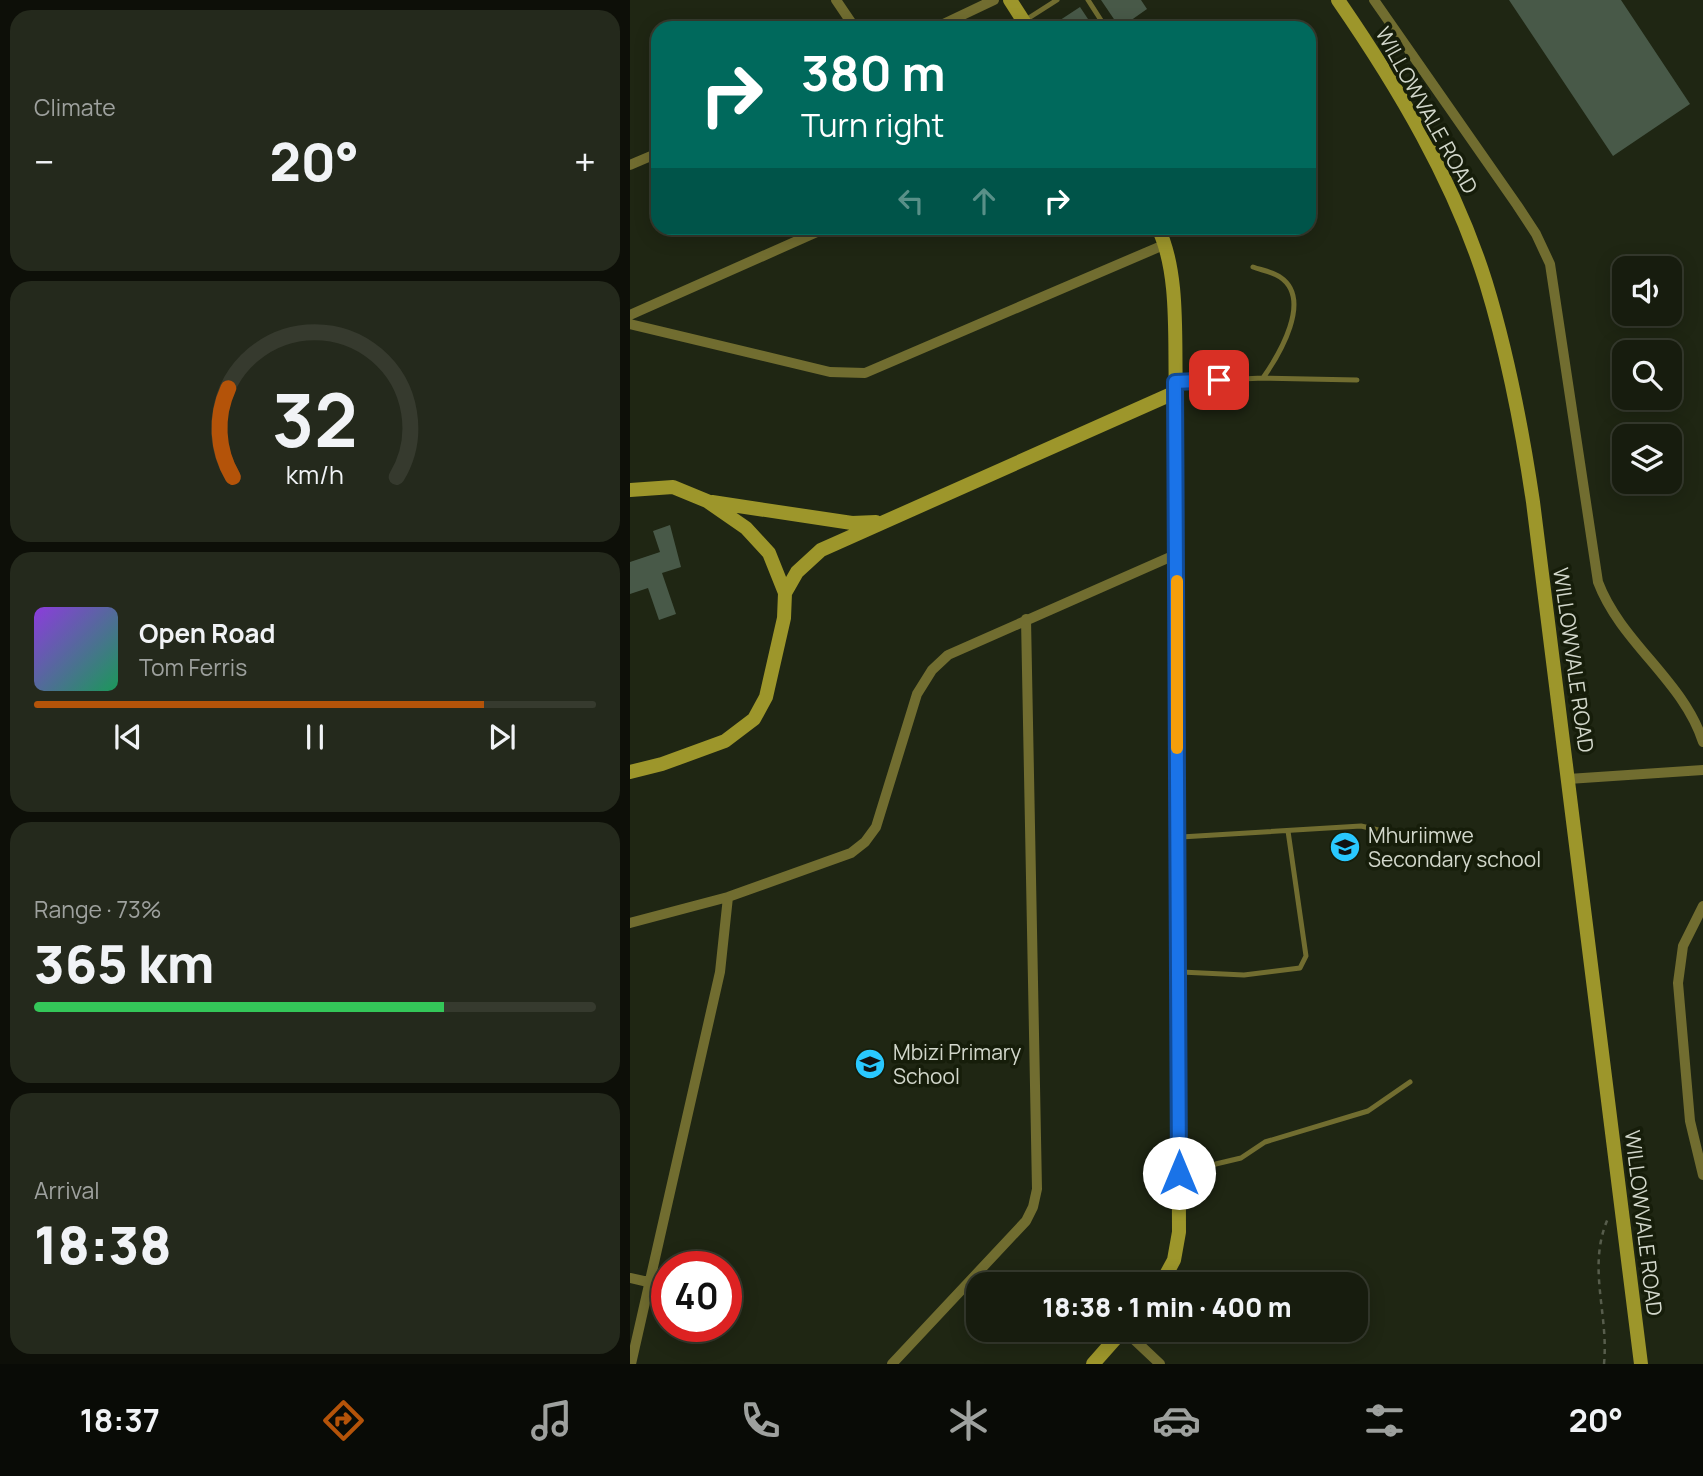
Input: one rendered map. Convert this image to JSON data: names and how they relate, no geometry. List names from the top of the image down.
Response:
{
  "streets": {
    "street": ["WILLOWVALE ROAD"]
  },
  "places": {
    "school or university": ["Mhuriimwe Secondary school", "Mbizi Primary School"]
  },
  "page": {
    "tile": [
      "Climate",
      ["Range · 73%", "365 km"],
      ["Arrival", "18:38"]
    ],
    "turn": ["380 m", "Turn right"],
    "heat": ["−", "20°", "+"],
    "song": ["Open Road", "Tom Ferris"],
    "limit": "40",
    "trip": "18:38 · 1 min · 400 m",
    "tabs": ["18:37", "20°"],
    "gauge": ["32", "km/h"]
  }
}
